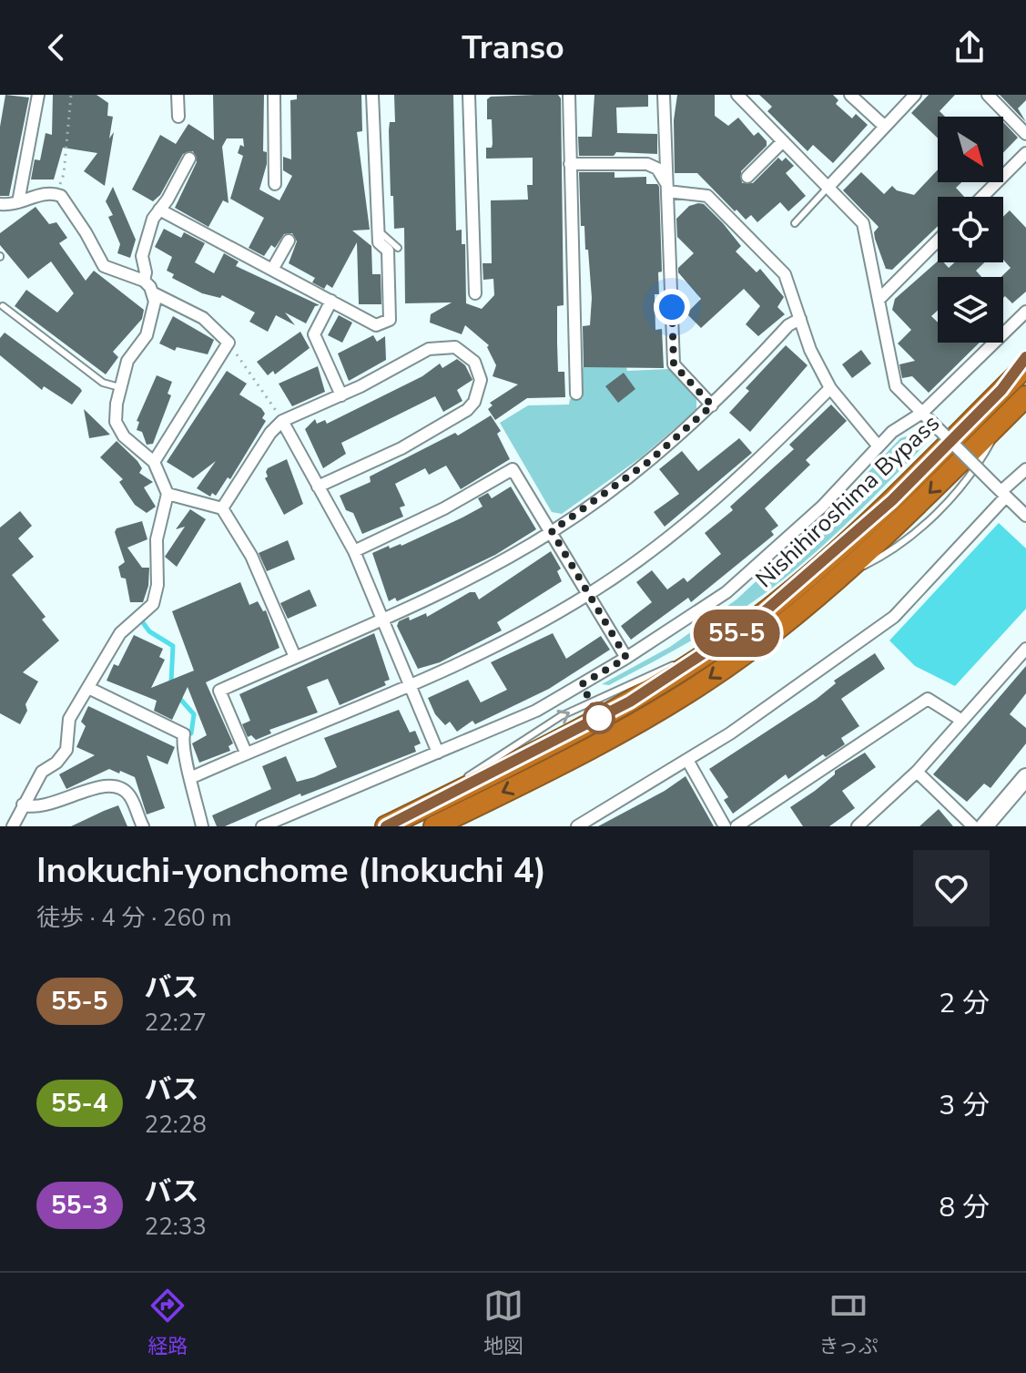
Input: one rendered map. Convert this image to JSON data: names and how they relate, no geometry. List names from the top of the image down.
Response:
{
  "streets": {
    "highway": ["Nishihiroshima Bypass"]
  },
  "lines": ["bus line 55-5"],
  "north": "bottom right",
  "page": {
    "header": "Transo",
    "on_map": "55-5",
    "heading": ["Inokuchi-yonchome (Inokuchi 4)", "徒歩 · 4 分 · 260 m"],
    "list": [
      {
        "mark": "55-5",
        "name": "バス",
        "note": "22:27",
        "value": "2 分"
      },
      {
        "mark": "55-4",
        "name": "バス",
        "note": "22:28",
        "value": "3 分"
      },
      {
        "mark": "55-3",
        "name": "バス",
        "note": "22:33",
        "value": "8 分"
      }
    ],
    "tabs": ["経路", "地図", "きっぷ"]
  }
}
